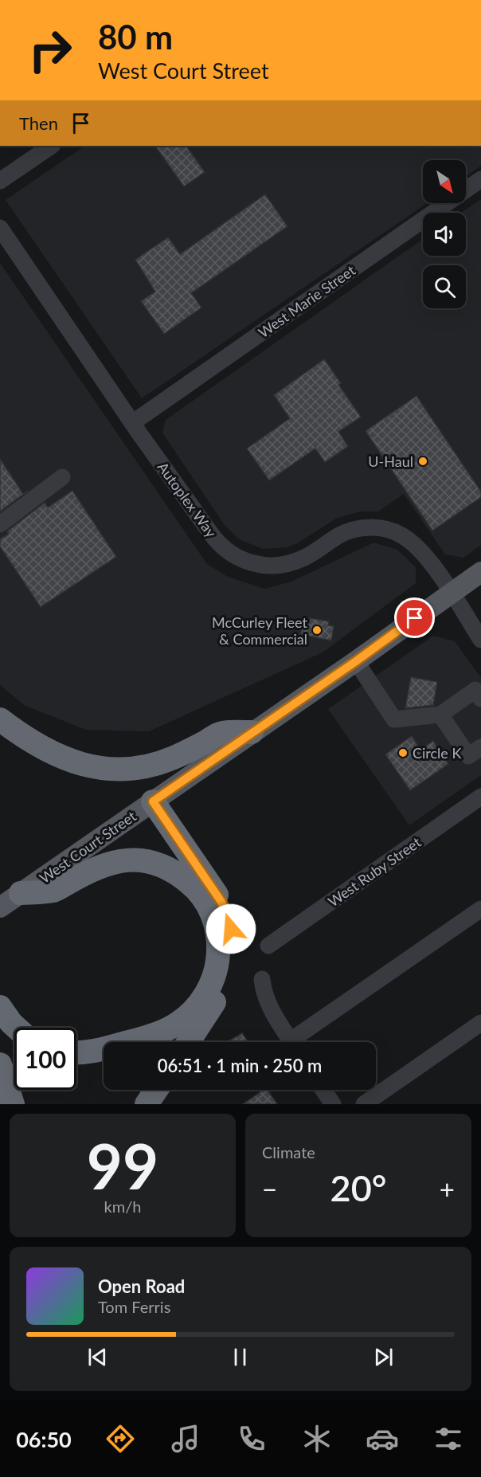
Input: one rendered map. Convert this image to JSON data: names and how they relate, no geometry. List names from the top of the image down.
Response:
{
  "streets": {
    "main road": ["West Court Street"],
    "street": ["West Marie Street", "Autoplex Way", "West Ruby Street"]
  },
  "crossings": [
    ["West Marie Street", "Autoplex Way"],
    ["Autoplex Way", "West Court Street"]
  ],
  "places": ["U-Haul", "McCurley Fleet & Commercial", "Circle K"],
  "north": "bottom right",
  "page": {
    "turn": ["80 m", "West Court Street"],
    "then": "Then",
    "limit": "100",
    "trip": "06:51 · 1 min · 250 m",
    "tile": [
      ["99", "km/h"],
      "Climate"
    ],
    "heat": ["−", "20°", "+"],
    "song": ["Open Road", "Tom Ferris"],
    "tabs": "06:50"
  }
}
